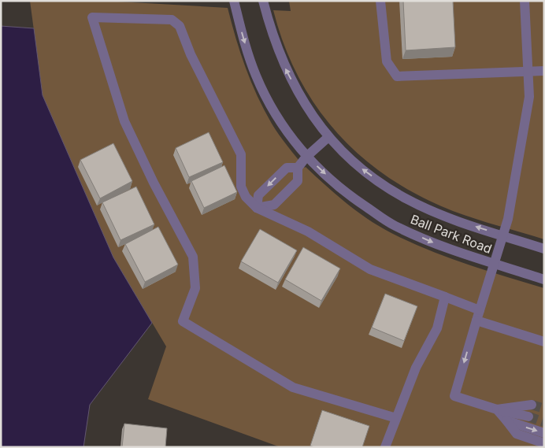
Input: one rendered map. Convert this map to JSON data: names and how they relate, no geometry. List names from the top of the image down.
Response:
{
  "streets": {
    "street": ["Ball Park Road"]
  }
}
